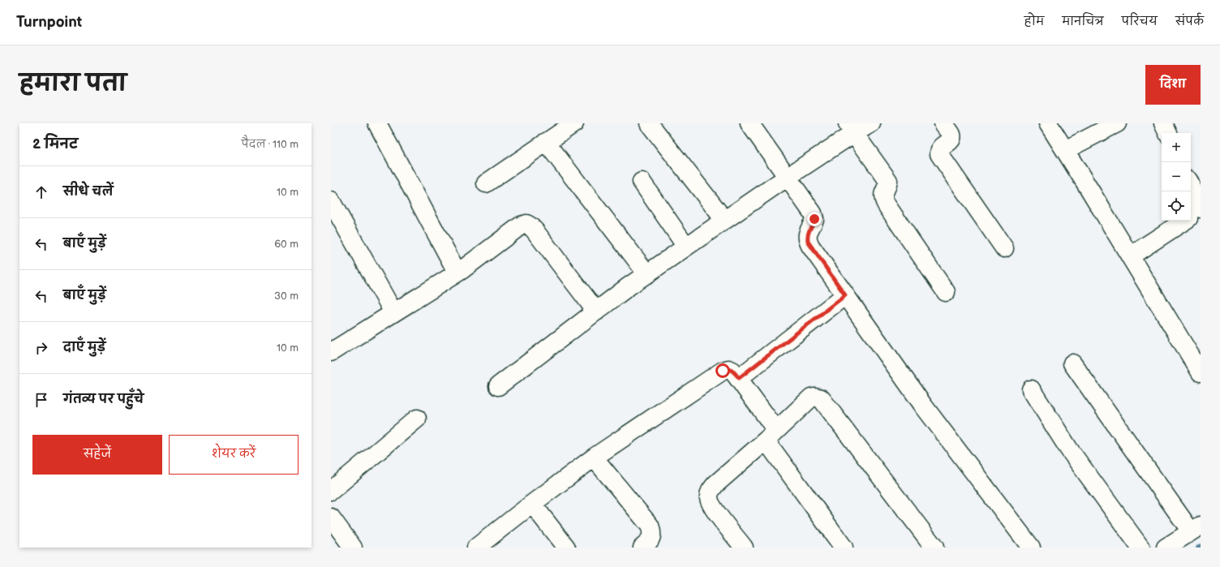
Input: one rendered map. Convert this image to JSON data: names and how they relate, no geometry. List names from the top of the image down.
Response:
{
  "page": {
    "header": "Turnpoint",
    "nav": [
      "होम",
      "मानचित्र",
      "परिचय",
      "संपर्क"
    ],
    "title": "हमारा पता",
    "buttons": [
      "दिशा",
      ["सहेजें", "शेयर करें"]
    ],
    "heading": ["2 मिनट", "पैदल · 110 m"],
    "map_buttons": ["+", "−"],
    "list": [
      ["सीधे चलें", "10 m"],
      ["बाएँ मुड़ें", "60 m"],
      ["बाएँ मुड़ें", "30 m"],
      ["दाएँ मुड़ें", "10 m"],
      "गंतव्य पर पहुँचे"
    ]
  }
}
